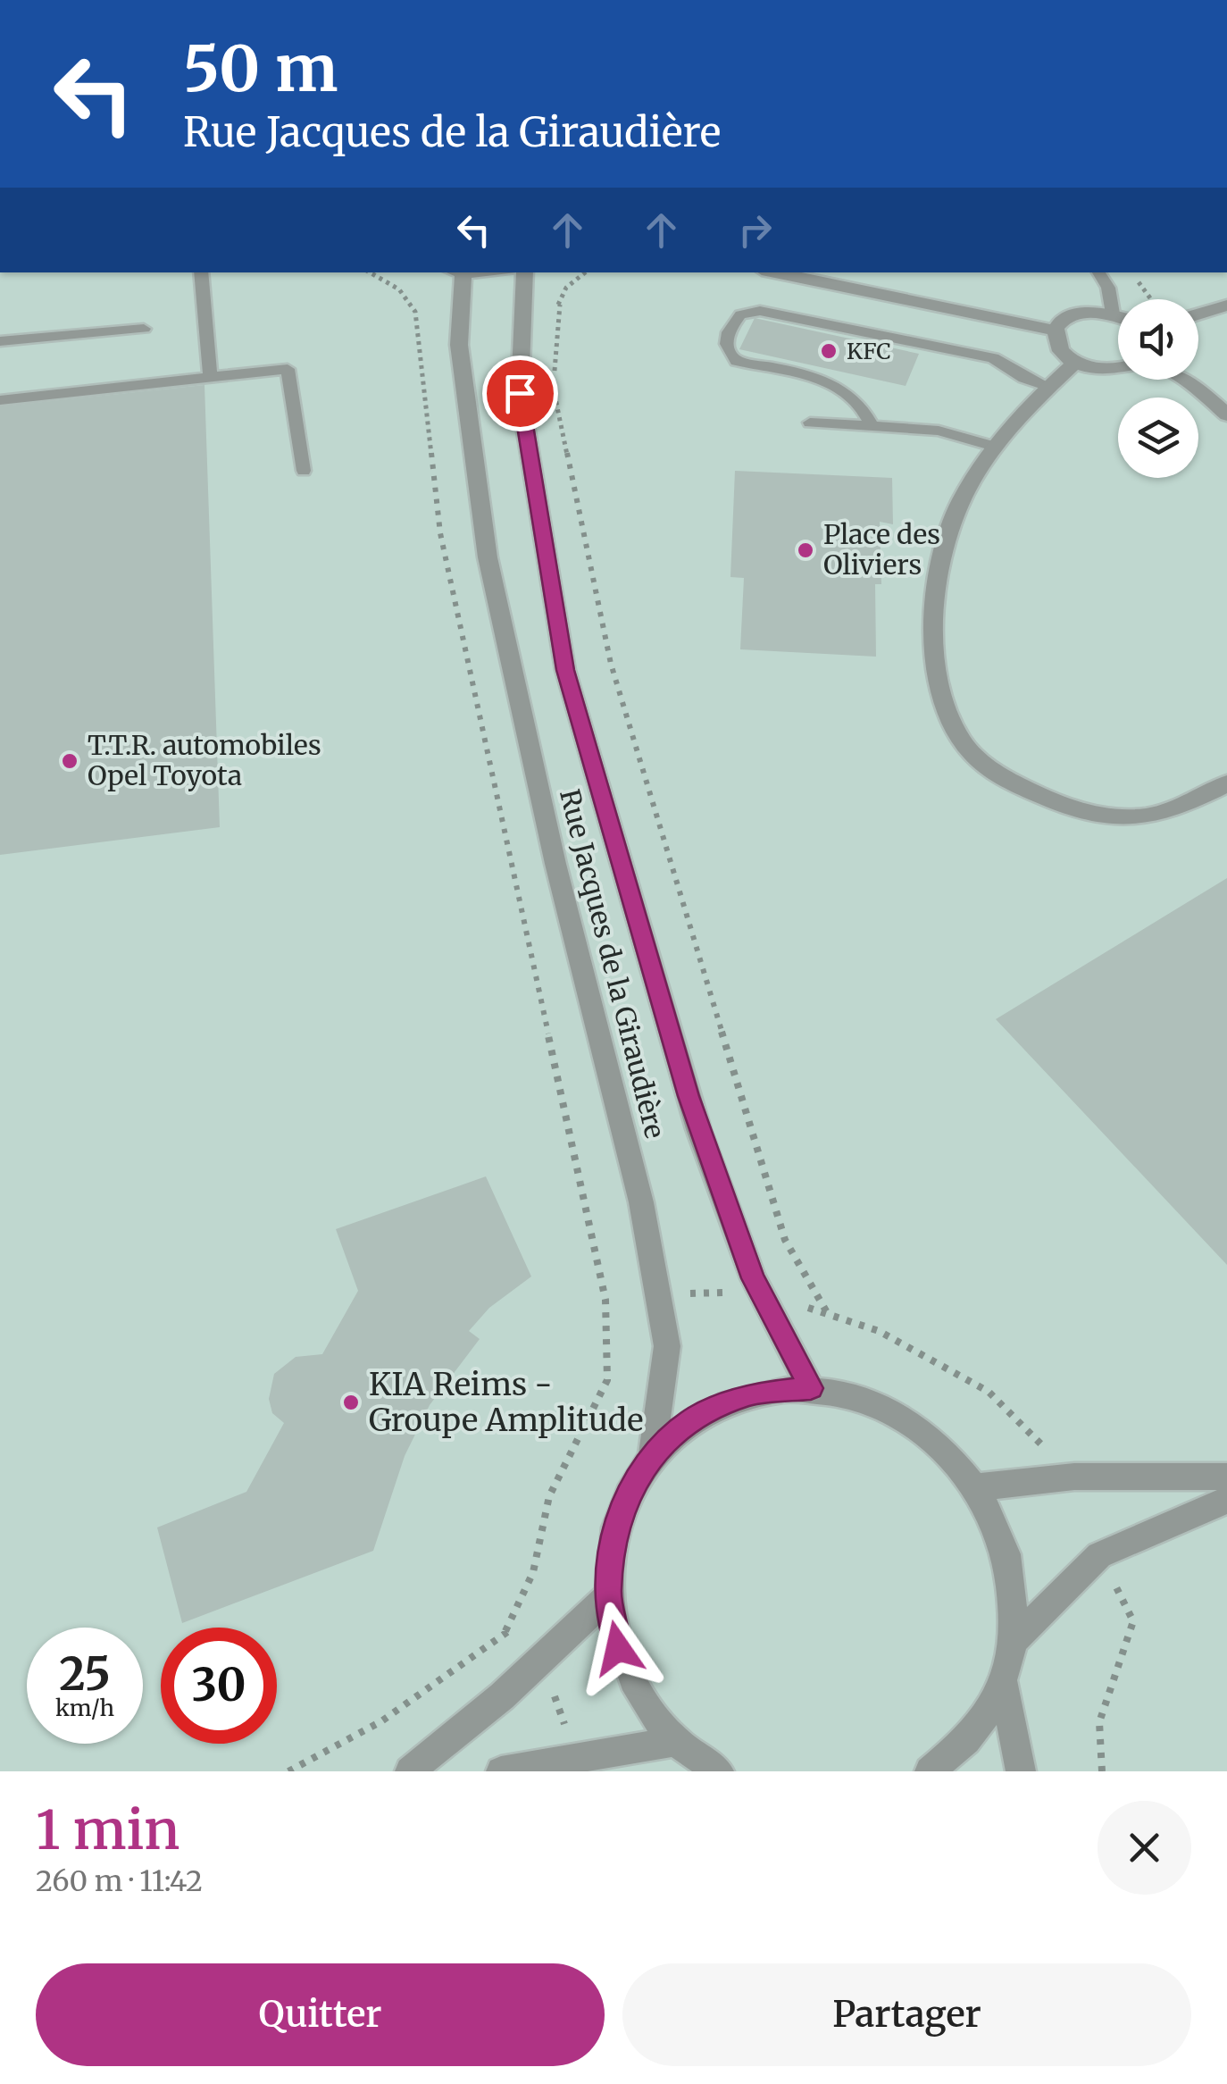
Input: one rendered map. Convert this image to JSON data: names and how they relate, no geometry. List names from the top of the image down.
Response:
{
  "streets": {
    "street": ["Rue Jacques de la Giraudière"]
  },
  "places": [
    "KFC",
    "Place des Oliviers",
    "T.T.R. automobiles Opel Toyota",
    "KIA Reims - Groupe Amplitude"
  ],
  "page": {
    "turn": ["50 m", "Rue Jacques de la Giraudière"],
    "speed": "25 km/h",
    "limit": "30",
    "heading": ["1 min", "260 m · 11:42"],
    "buttons": ["Quitter", "Partager"]
  }
}
